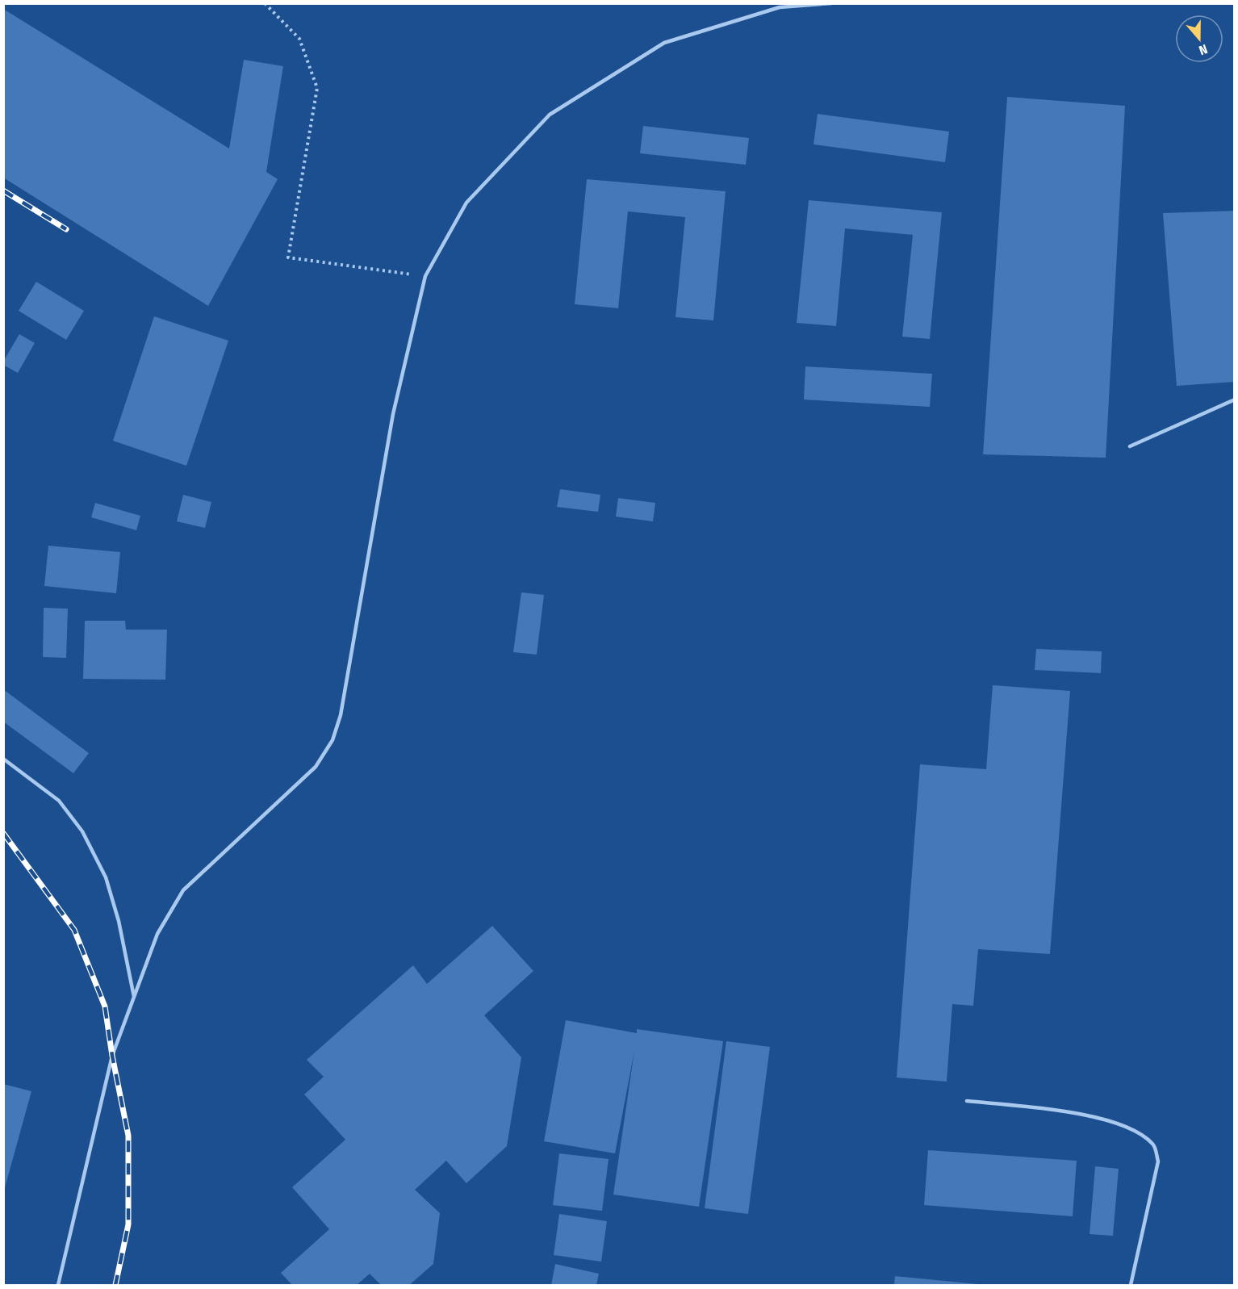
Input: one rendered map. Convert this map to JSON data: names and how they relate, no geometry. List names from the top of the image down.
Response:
{
  "north": "bottom"
}
